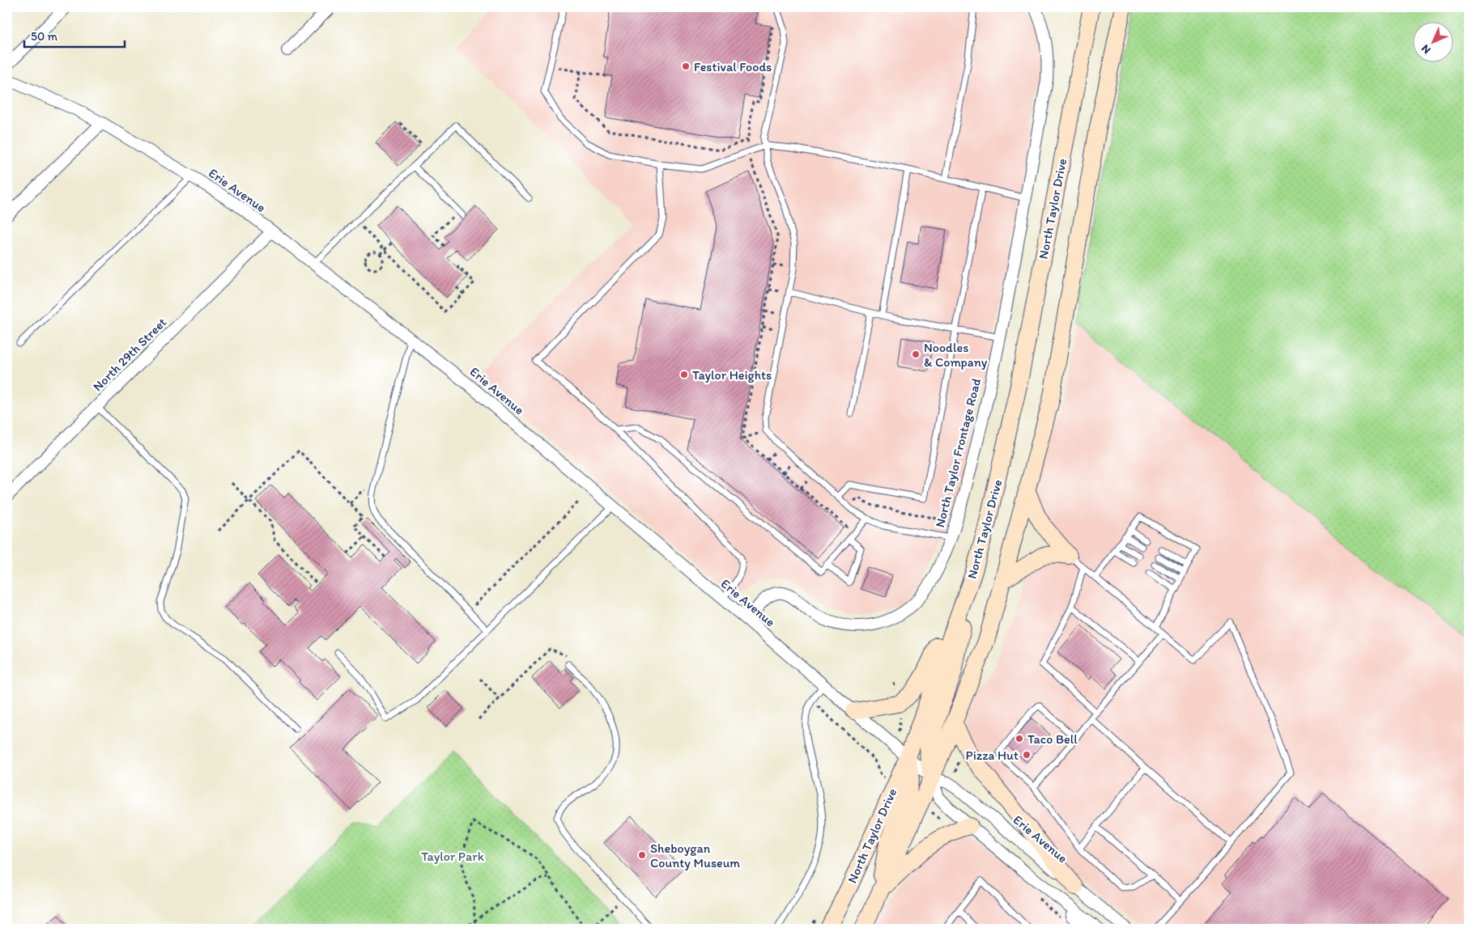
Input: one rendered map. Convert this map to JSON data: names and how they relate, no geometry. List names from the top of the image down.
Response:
{
  "streets": {
    "main road": ["North Taylor Drive"],
    "street": ["Erie Avenue", "North 29th Street", "North Taylor Frontage Road"]
  },
  "crossings": [
    ["Erie Avenue", "North Taylor Drive"],
    ["Erie Avenue", "North 29th Street"],
    ["Erie Avenue", "North Taylor Frontage Road"]
  ],
  "parks": ["Taylor Park"],
  "places": [
    "Festival Foods",
    "Noodles & Company",
    "Taylor Heights",
    "Taco Bell",
    "Pizza Hut",
    "Sheboygan County Museum"
  ],
  "scale_bar": "50 m",
  "north": "bottom left"
}
